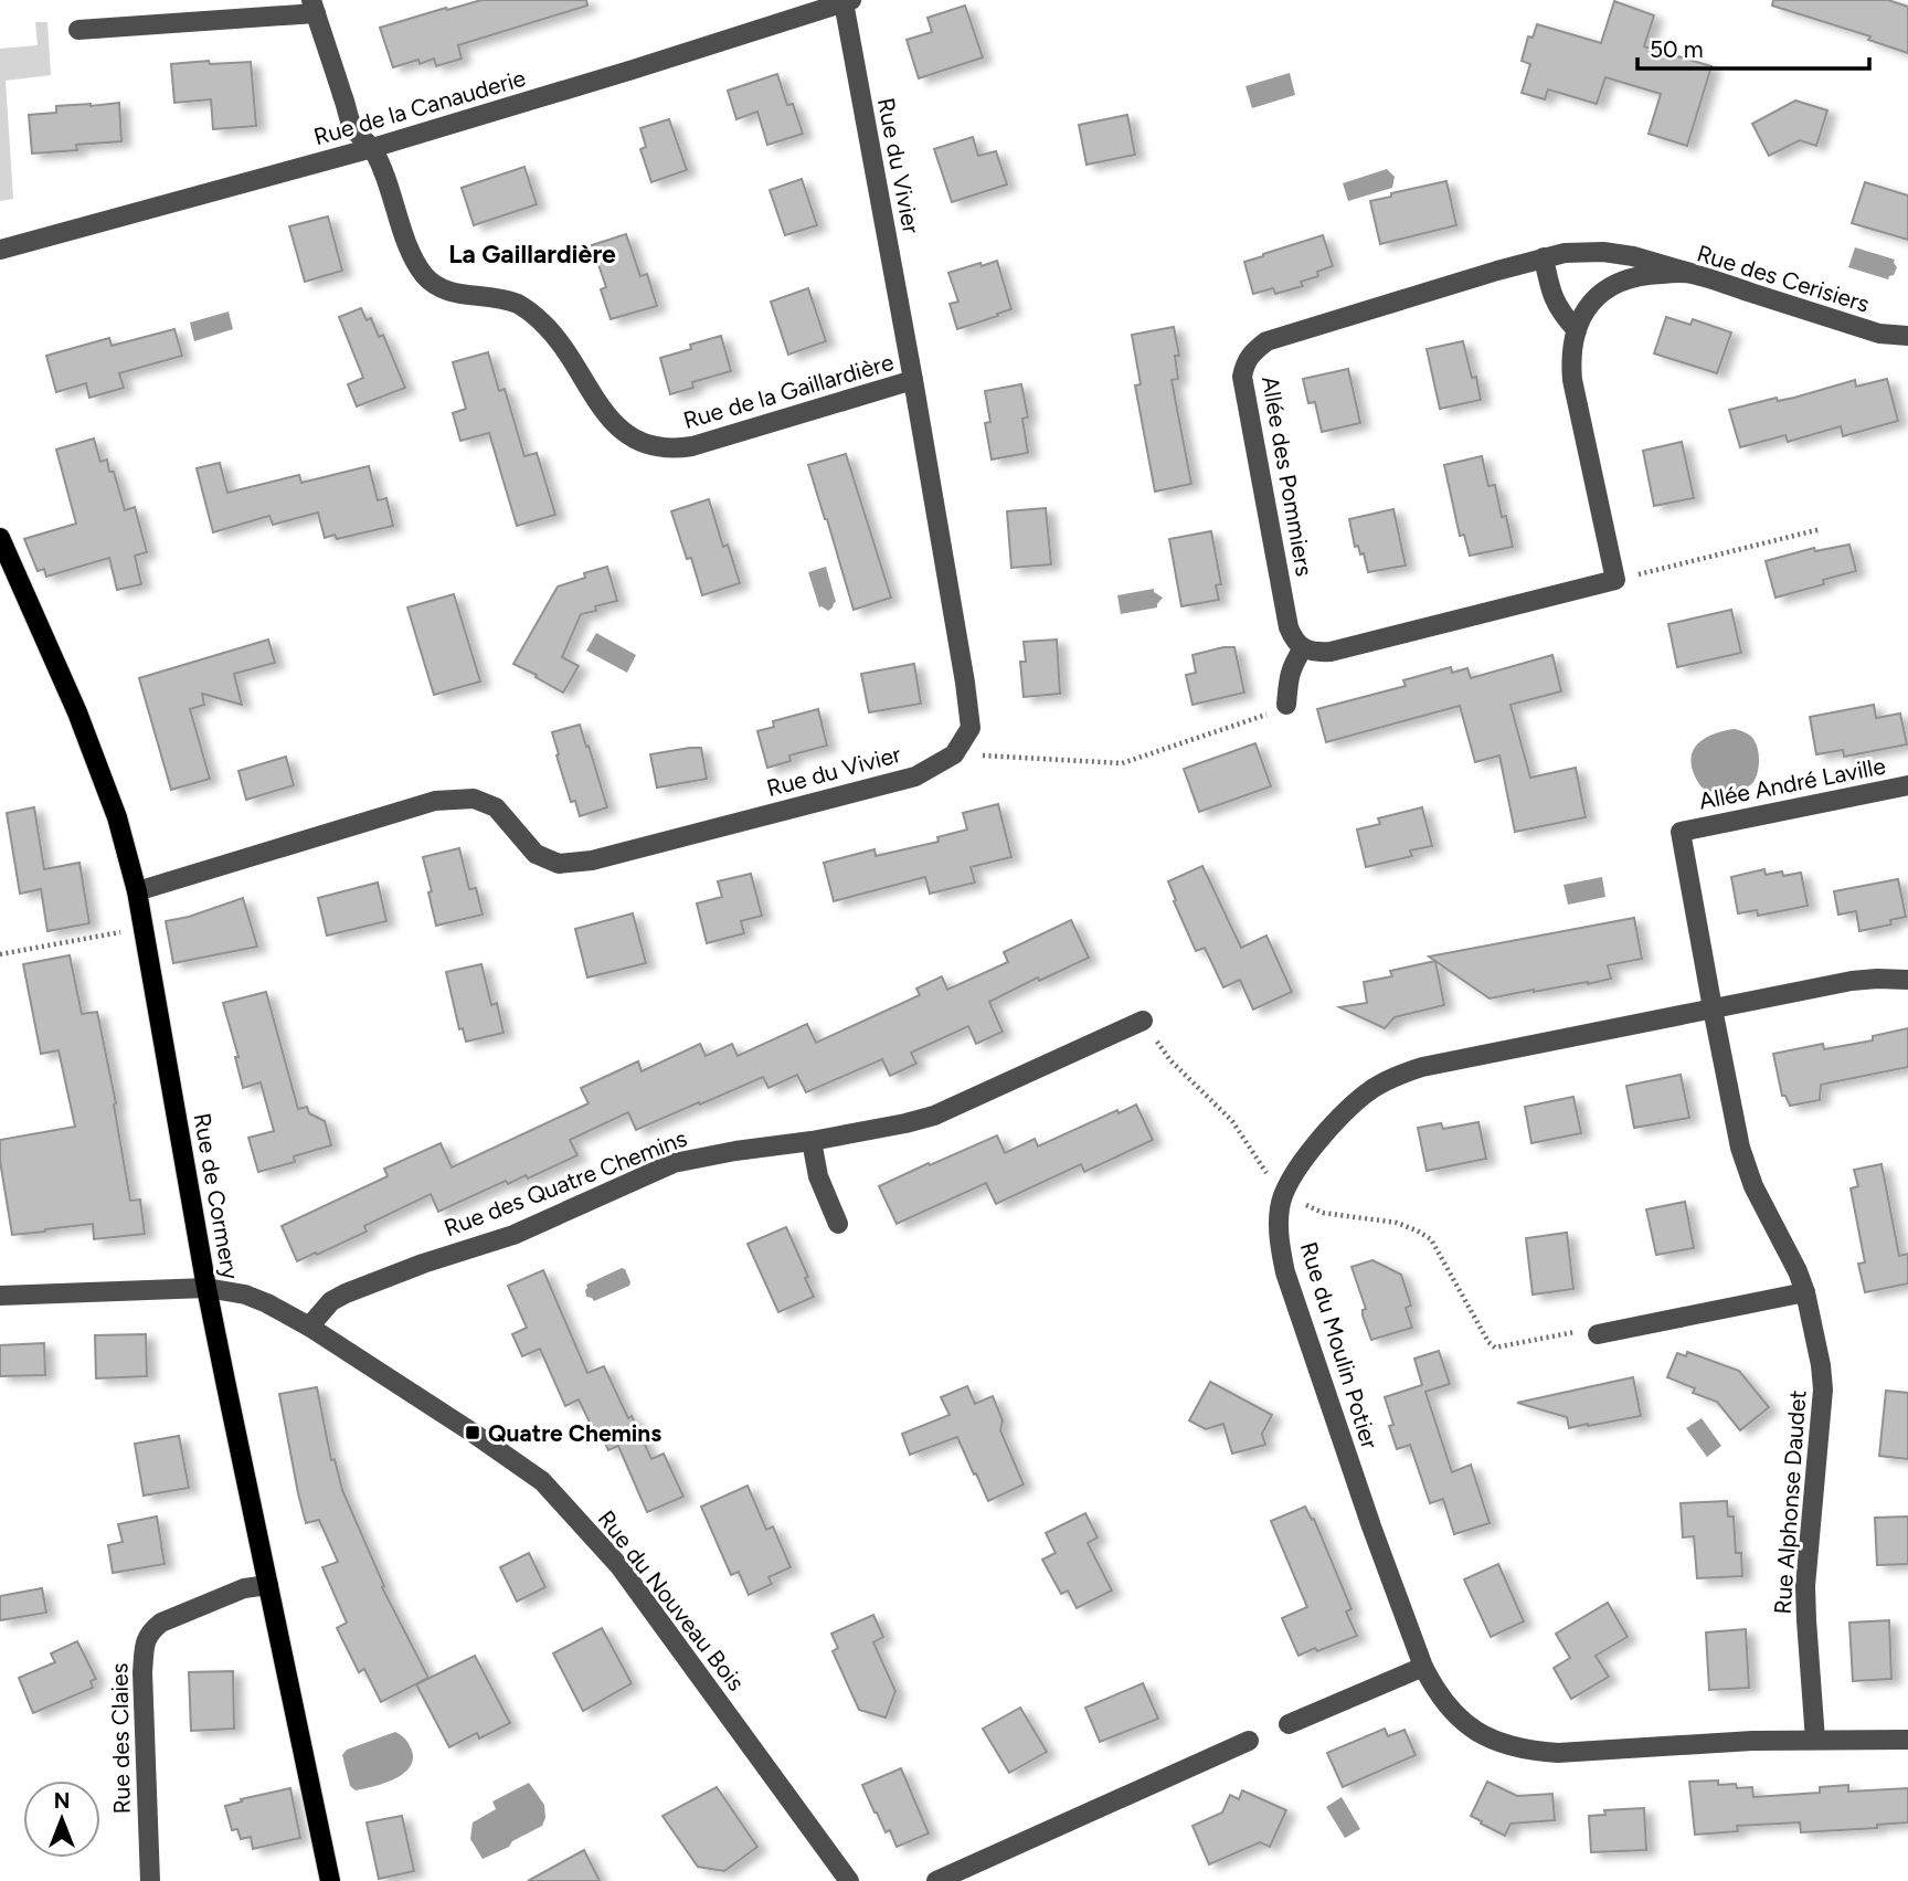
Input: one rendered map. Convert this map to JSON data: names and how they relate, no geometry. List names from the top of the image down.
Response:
{
  "streets": {
    "main road": ["Rue de Cormery"],
    "street": [
      "Rue de la Canauderie",
      "Rue du Vivier",
      "Rue des Cerisiers",
      "Rue de la Gaillardière",
      "Allée des Pommiers",
      "Allée André Laville",
      "Rue des Quatre Chemins",
      "Rue du Moulin Potier",
      "Rue Alphonse Daudet",
      "Rue du Nouveau Bois",
      "Rue des Claies"
    ]
  },
  "crossings": [
    ["Rue de la Canauderie", "Rue du Vivier"],
    ["Rue de la Canauderie", "Rue de la Gaillardière"],
    ["Rue du Vivier", "Rue de la Gaillardière"],
    ["Rue du Vivier", "Rue de Cormery"],
    ["Rue des Cerisiers", "Allée des Pommiers"],
    ["Allée André Laville", "Rue du Moulin Potier"],
    ["Allée André Laville", "Rue Alphonse Daudet"],
    ["Rue des Quatre Chemins", "Rue du Nouveau Bois"],
    ["Rue de Cormery", "Rue du Nouveau Bois"],
    ["Rue de Cormery", "Rue des Claies"],
    ["Rue du Moulin Potier", "Rue Alphonse Daudet"]
  ],
  "districts": ["La Gaillardière"],
  "places": {
    "transit": ["Quatre Chemins"]
  },
  "scale_bar": "50 m",
  "north": "top"
}
